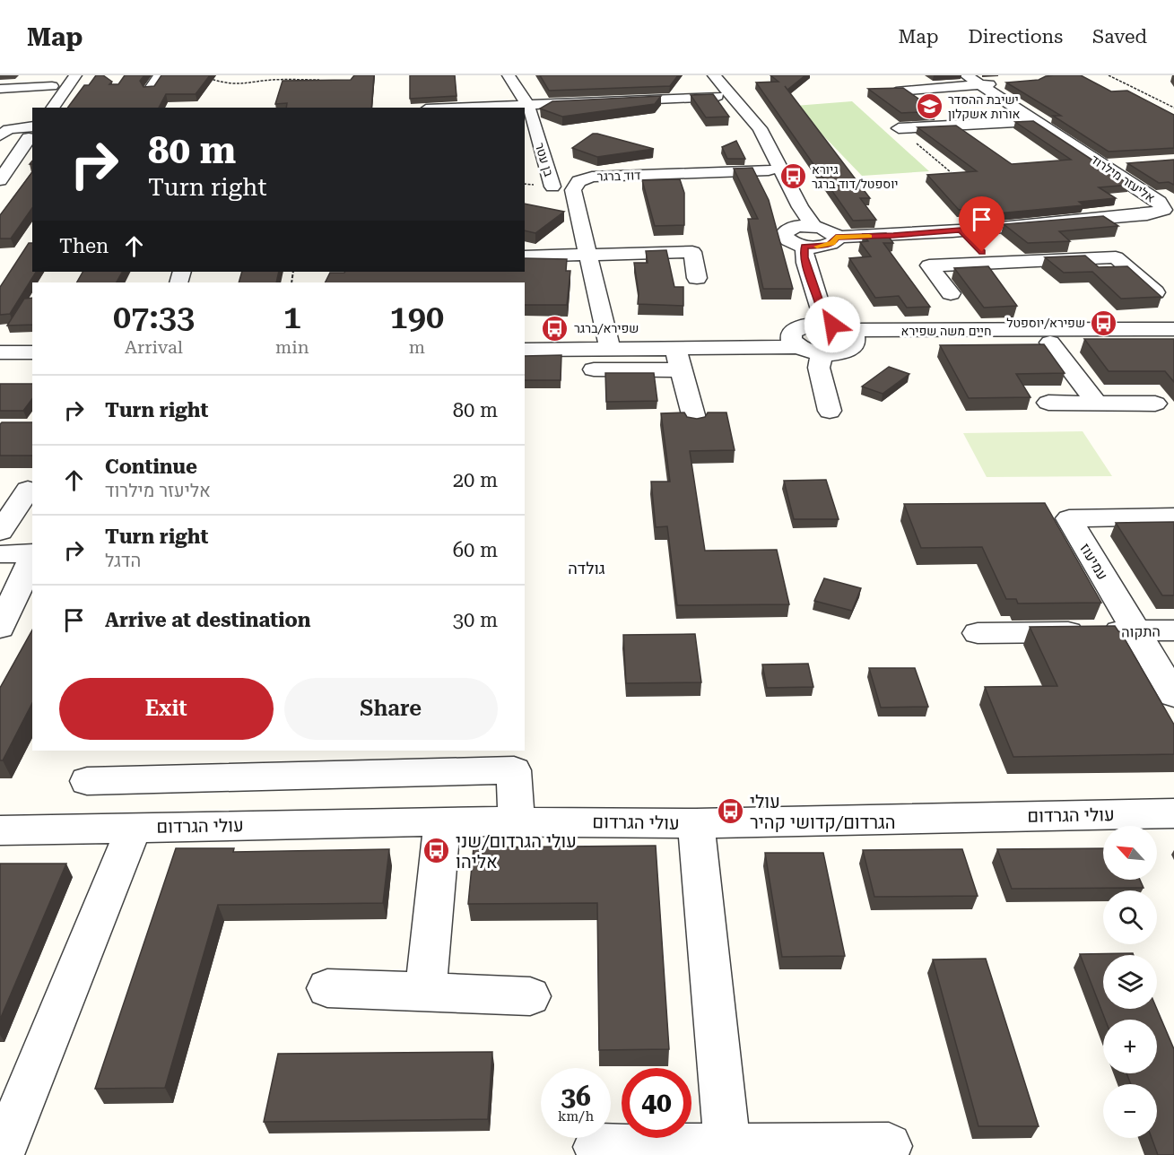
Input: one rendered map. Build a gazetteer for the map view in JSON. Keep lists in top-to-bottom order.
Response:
{
  "streets": {
    "street": [
      "בן עטר",
      "דוד ברגר",
      "אליעזר מילרוד",
      "חיים משה שפירא",
      "עמיעוז",
      "התקוה",
      "עולי הגרדום"
    ]
  },
  "crossings": [
    ["עמיעוז", "התקוה"]
  ],
  "districts": ["גולדה"],
  "places": {
    "school or university": ["ישיבת ההסדר אורות אשקלון"],
    "bus stop": [
      "גיורא יוספטל/דוד ברגר",
      "שפירא/יוספטל",
      "שפירא/ברגר",
      "עולי הגרדום/קדושי קהיר",
      "עולי הגרדום/שני אליהו"
    ]
  },
  "north": "top left",
  "page": {
    "header": "Map",
    "nav": ["Map", "Directions", "Saved"],
    "turn": ["80 m", "Turn right"],
    "then": "Then",
    "eta": [
      "07:33",
      "Arrival",
      "1",
      "min",
      "190",
      "m"
    ],
    "list": [
      {
        "name": "Turn right",
        "value": "80 m"
      },
      {
        "name": "Continue",
        "note": "אליעזר מילרוד",
        "value": "20 m"
      },
      {
        "name": "Turn right",
        "note": "הדגל",
        "value": "60 m"
      },
      {
        "name": "Arrive at destination",
        "value": "30 m"
      }
    ],
    "buttons": ["Exit", "Share"],
    "map_buttons": ["+", "−"],
    "speed": "36 km/h",
    "limit": "40"
  }
}
